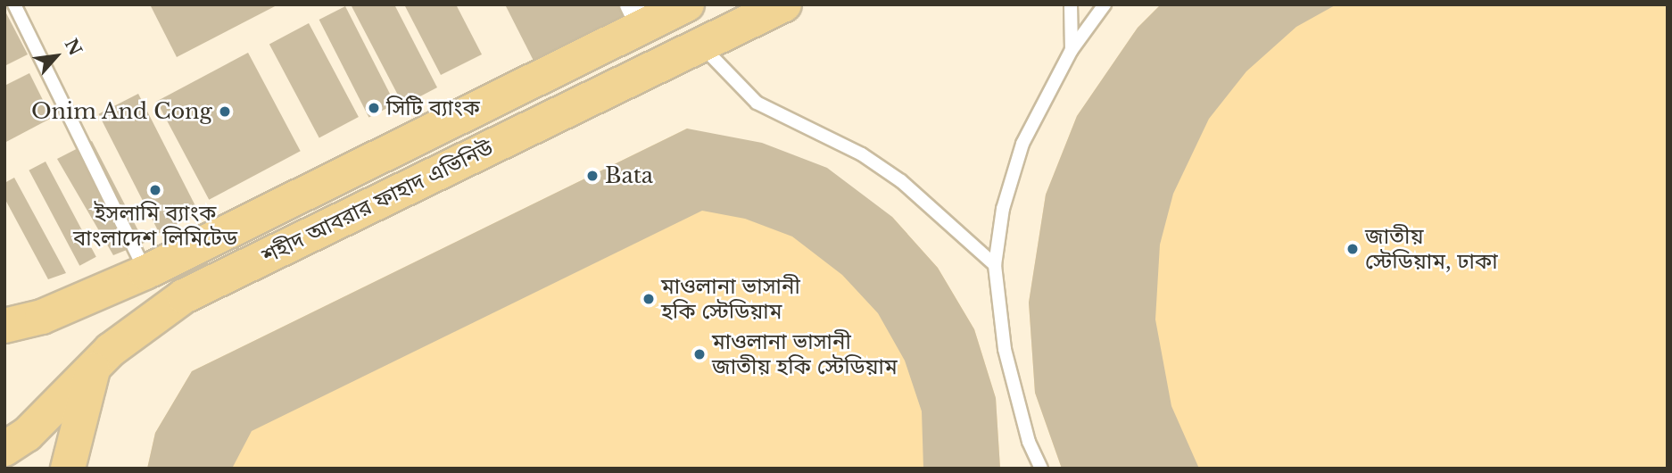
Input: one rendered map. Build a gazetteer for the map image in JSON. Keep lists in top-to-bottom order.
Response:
{
  "streets": {
    "main road": ["শহীদ আবরার ফাহাদ এভিনিউ"]
  },
  "places": [
    "সিটি ব্যাংক",
    "Onim And Cong",
    "Bata",
    "ইসলামি ব্যাংক বাংলাদেশ লিমিটেড",
    "জাতীয় স্টেডিয়াম, ঢাকা",
    "মাওলানা ভাসানী হকি স্টেডিয়াম",
    "মাওলানা ভাসানী জাতীয় হকি স্টেডিয়াম"
  ],
  "north": "top right"
}
